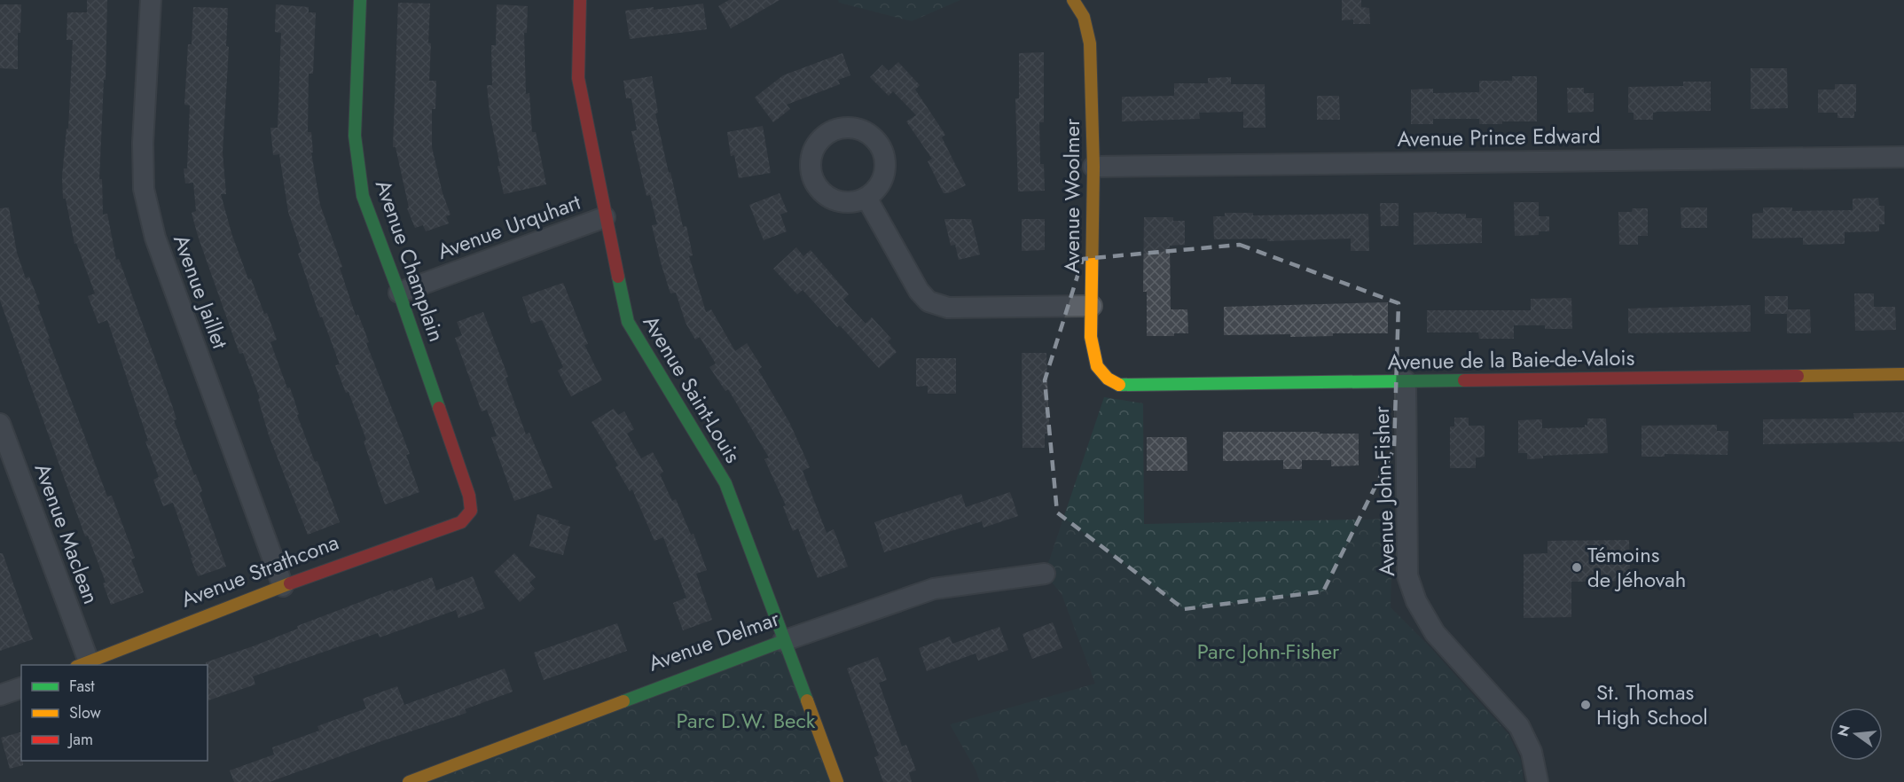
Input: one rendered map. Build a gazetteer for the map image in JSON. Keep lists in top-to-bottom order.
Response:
{
  "streets": {
    "street": [
      "Avenue Prince Edward",
      "Avenue Woolmer",
      "Avenue Urquhart",
      "Avenue Champlain",
      "Avenue Jaillet",
      "Avenue de la Baie-de-Valois",
      "Avenue Saint-Louis",
      "Avenue John-Fisher",
      "Avenue Maclean",
      "Avenue Strathcona",
      "Avenue Delmar"
    ]
  },
  "crossings": [
    ["Avenue Prince Edward", "Avenue Woolmer"],
    ["Avenue Woolmer", "Avenue de la Baie-de-Valois"],
    ["Avenue Urquhart", "Avenue Champlain"],
    ["Avenue Urquhart", "Avenue Saint-Louis"],
    ["Avenue Champlain", "Avenue Strathcona"],
    ["Avenue Jaillet", "Avenue Strathcona"],
    ["Avenue de la Baie-de-Valois", "Avenue John-Fisher"],
    ["Avenue Saint-Louis", "Avenue Delmar"],
    ["Avenue Maclean", "Avenue Strathcona"]
  ],
  "parks": ["Parc John-Fisher", "Parc D.W. Beck"],
  "places": ["Témoins de Jéhovah", "St. Thomas High School"],
  "legend": ["Fast", "Slow", "Jam"],
  "north": "left"
}
